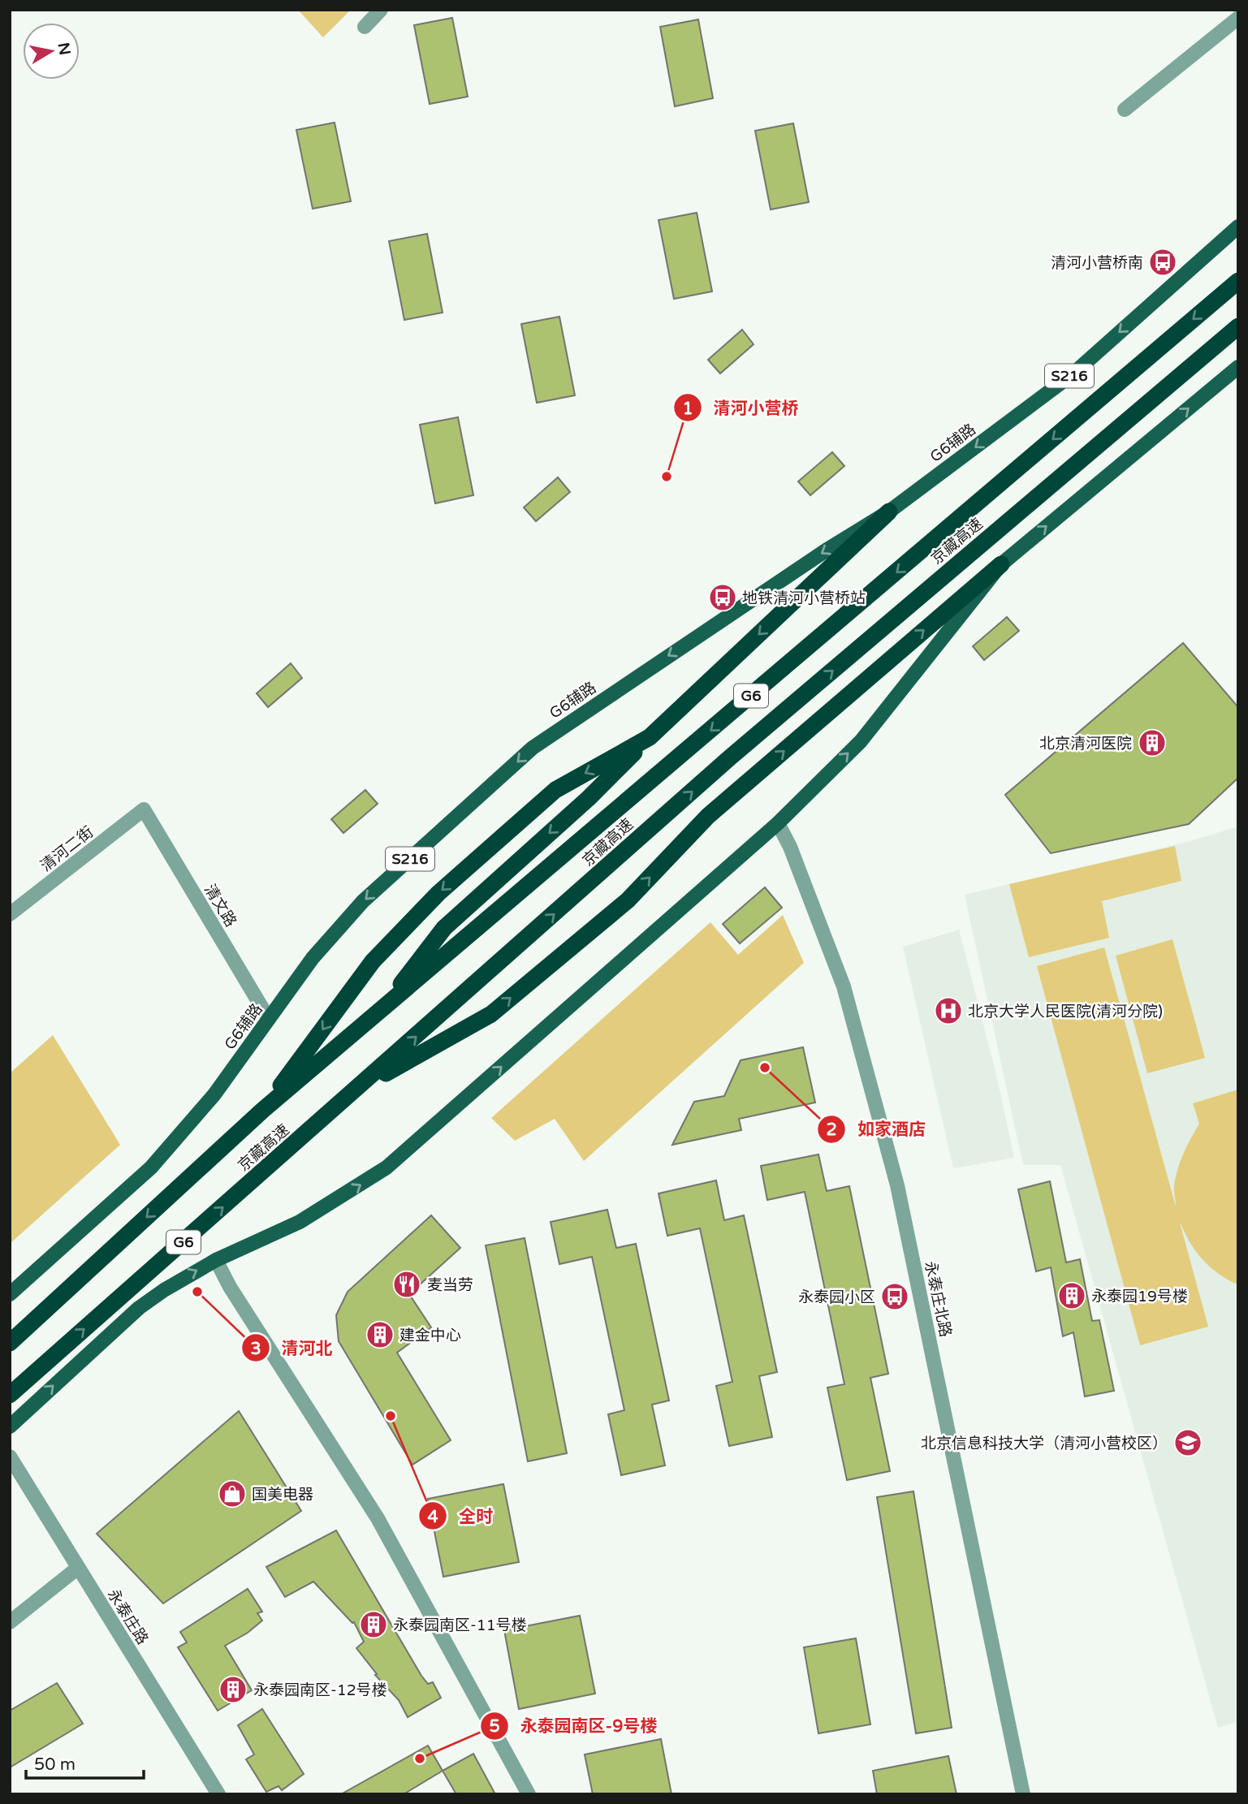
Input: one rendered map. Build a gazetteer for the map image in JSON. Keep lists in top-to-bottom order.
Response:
{
  "streets": {
    "highway": ["京藏高速", "G6"],
    "main road": ["S216", "G6辅路"],
    "street": [
      "清河二街",
      "清文路",
      "永泰庄北路",
      "永泰庄路"
    ]
  },
  "crossings": [
    ["G6辅路", "清文路"],
    ["清河二街", "清文路"]
  ],
  "one_way": ["G6辅路"],
  "places": {
    "bus stop": ["清河小营桥南", "地铁清河小营桥站", "永泰园小区"],
    "other": [
      "清河小营桥",
      "如家酒店",
      "清河北",
      "全时",
      "永泰园南区-9号楼"
    ],
    "building": [
      "北京清河医院",
      "永泰园19号楼",
      "建金中心",
      "永泰园南区-11号楼",
      "永泰园南区-12号楼"
    ],
    "hospital": ["北京大学人民医院(清河分院)"],
    "restaurant": ["麦当劳"],
    "school or university": ["北京信息科技大学（清河小营校区）"],
    "shop": ["国美电器"]
  },
  "scale_bar": "50 m",
  "north": "right"
}
